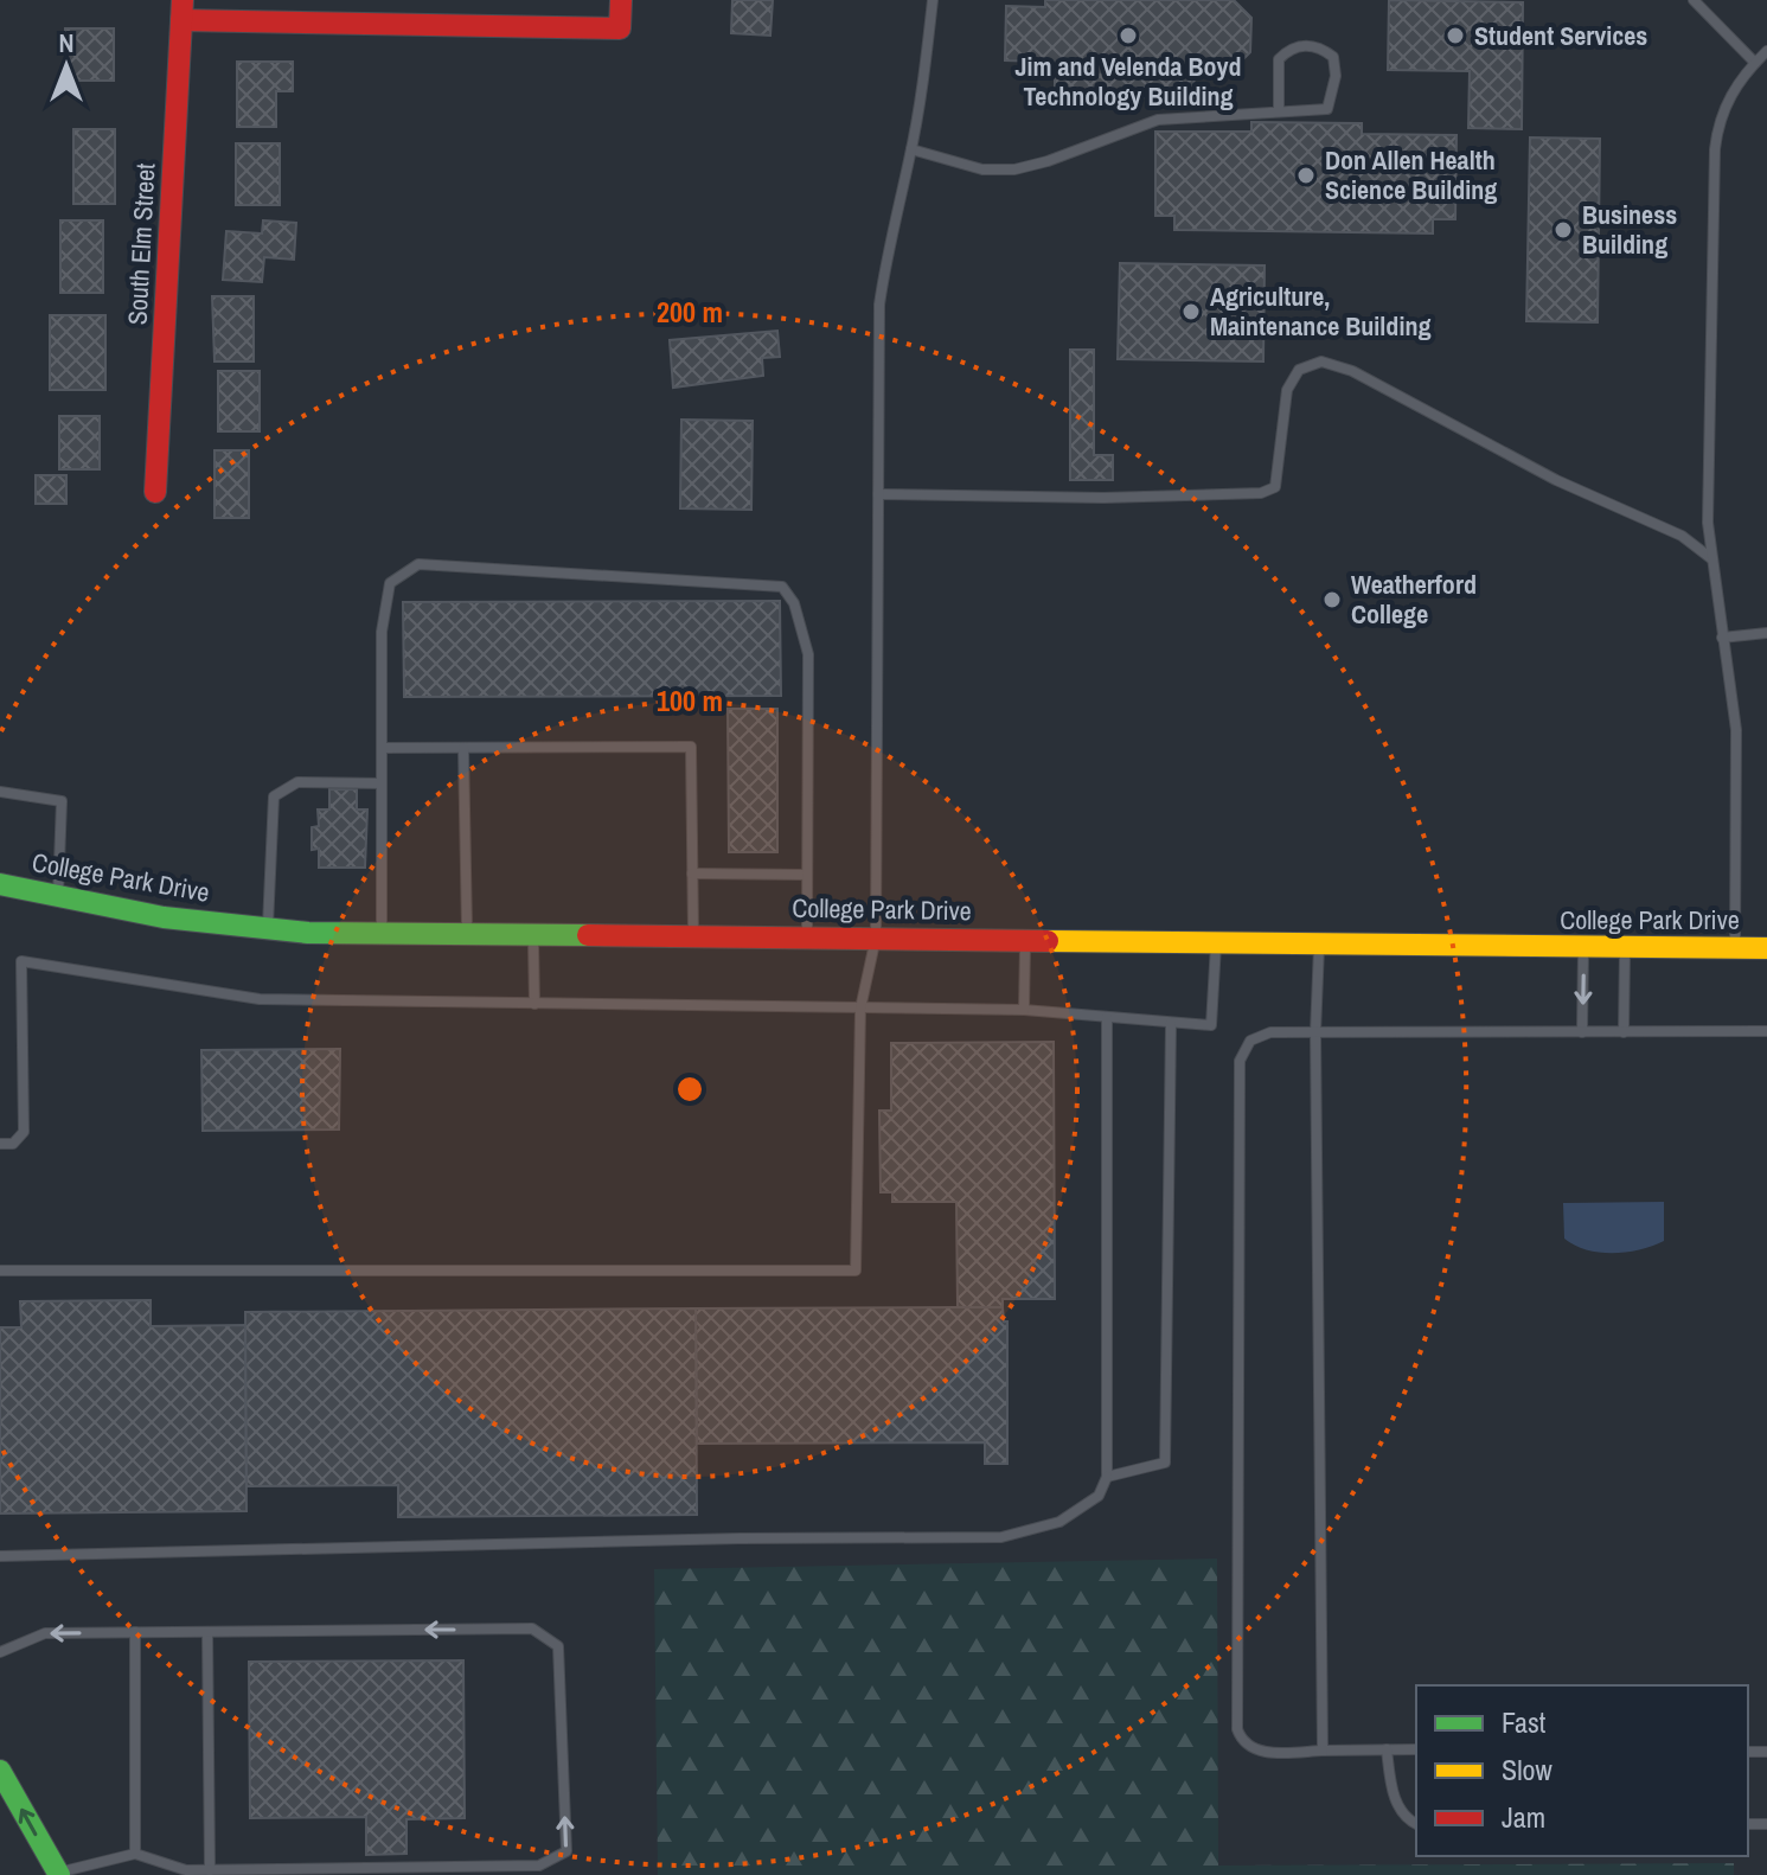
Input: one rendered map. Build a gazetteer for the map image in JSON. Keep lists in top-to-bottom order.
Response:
{
  "streets": {
    "street": ["South Elm Street", "College Park Drive"]
  },
  "places": [
    "Jim and Velenda Boyd Technology Building",
    "Student Services",
    "Don Allen Health Science Building",
    "Business Building",
    "Agriculture, Maintenance Building",
    "Weatherford College"
  ],
  "legend": ["Fast", "Slow", "Jam"],
  "north": "top",
  "rings": ["200 m", "100 m"]
}
